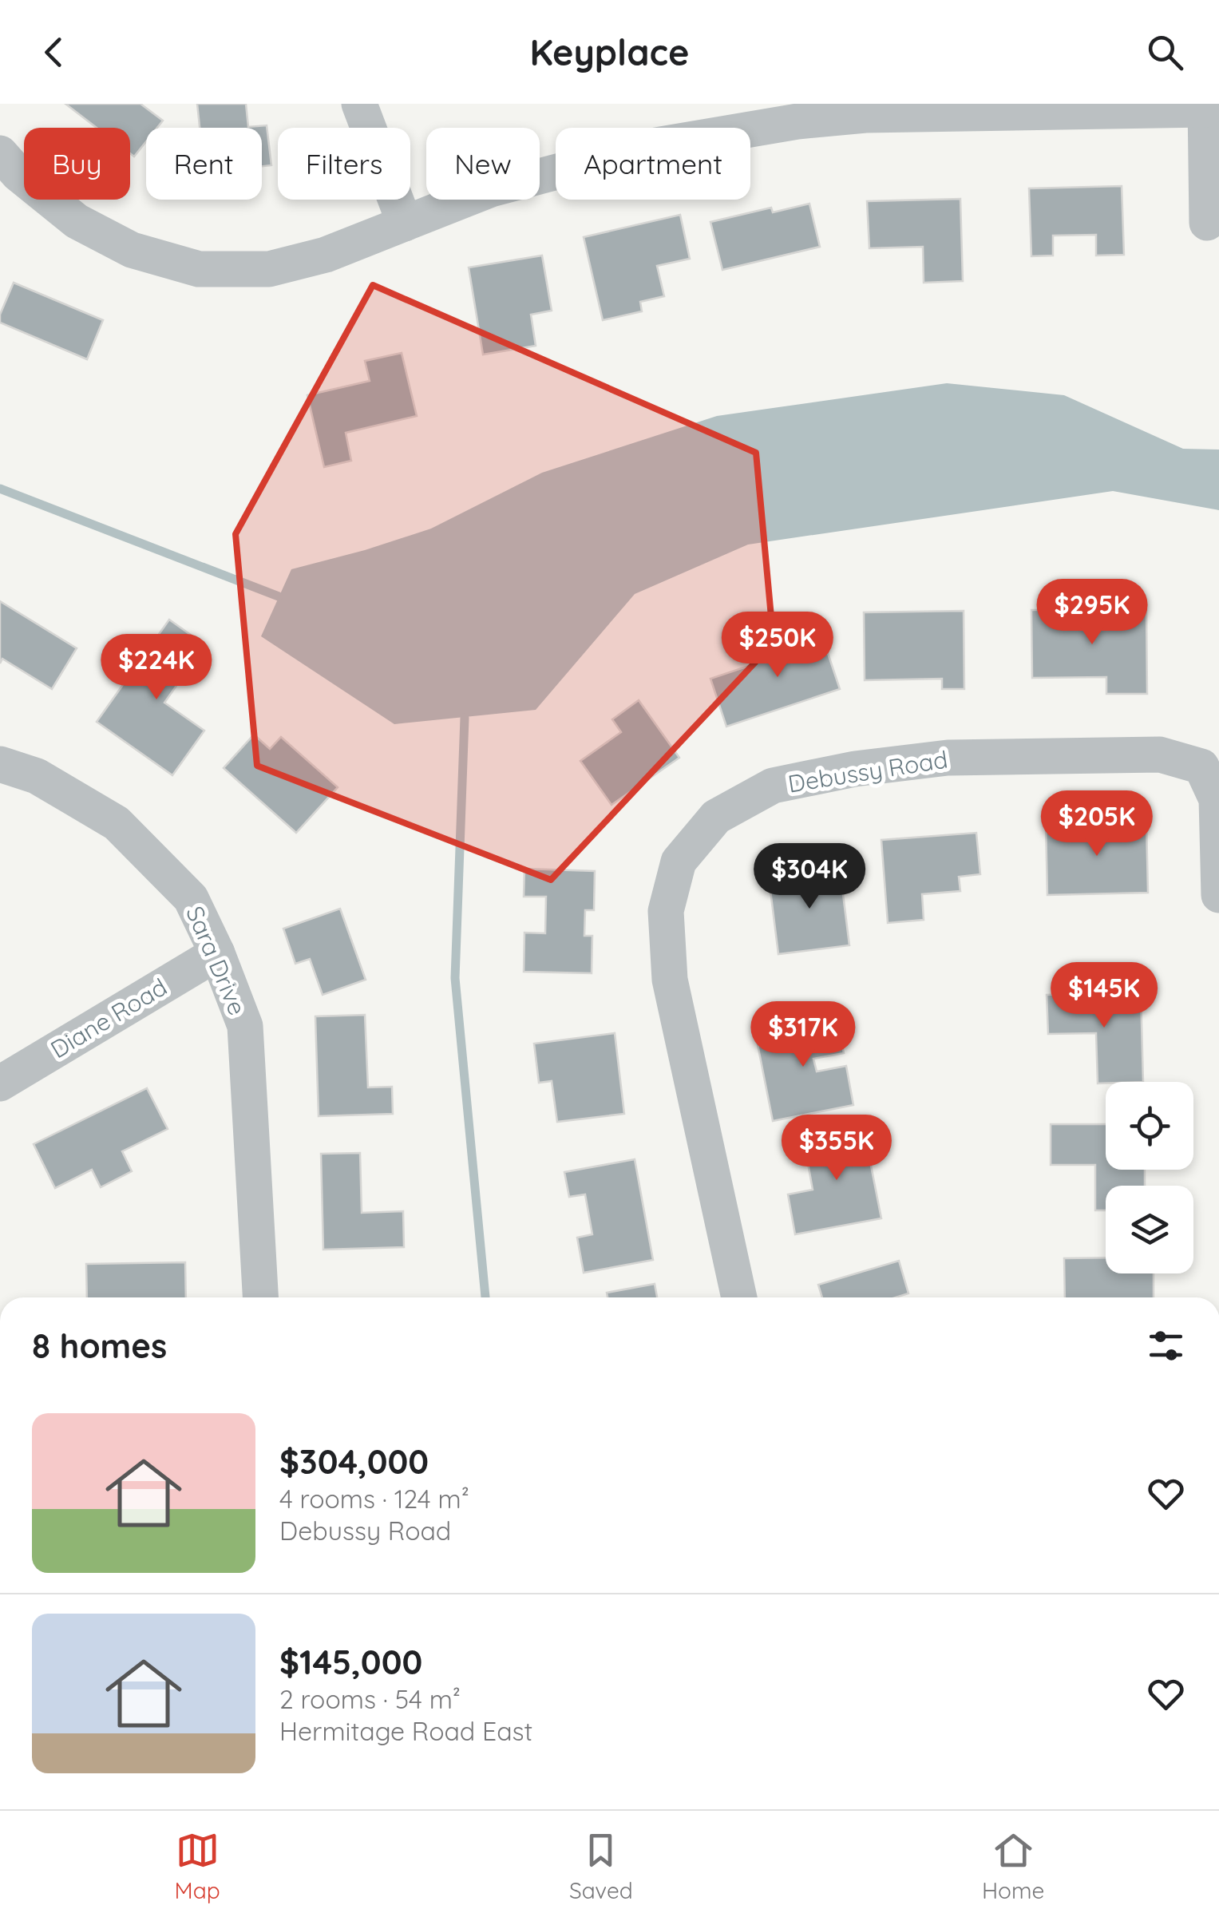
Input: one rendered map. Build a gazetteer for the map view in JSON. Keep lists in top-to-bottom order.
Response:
{
  "streets": {
    "street": ["Debussy Road", "Sara Drive", "Diane Road"]
  },
  "crossings": [
    ["Sara Drive", "Diane Road"]
  ],
  "page": {
    "header": "Keyplace",
    "chip": [
      "Buy",
      "Rent",
      "Filters",
      "New",
      "Apartment"
    ],
    "price": [
      "$295K",
      "$250K",
      "$224K",
      "$205K",
      "$304K",
      "$145K",
      "$317K",
      "$355K"
    ],
    "heading": "8 homes",
    "list": [
      {
        "name": "$304,000",
        "note": "4 rooms · 124 m² · Debussy Road"
      },
      {
        "name": "$145,000",
        "note": "2 rooms · 54 m² · Hermitage Road East"
      }
    ],
    "tabs": ["Map", "Saved", "Home"]
  }
}
